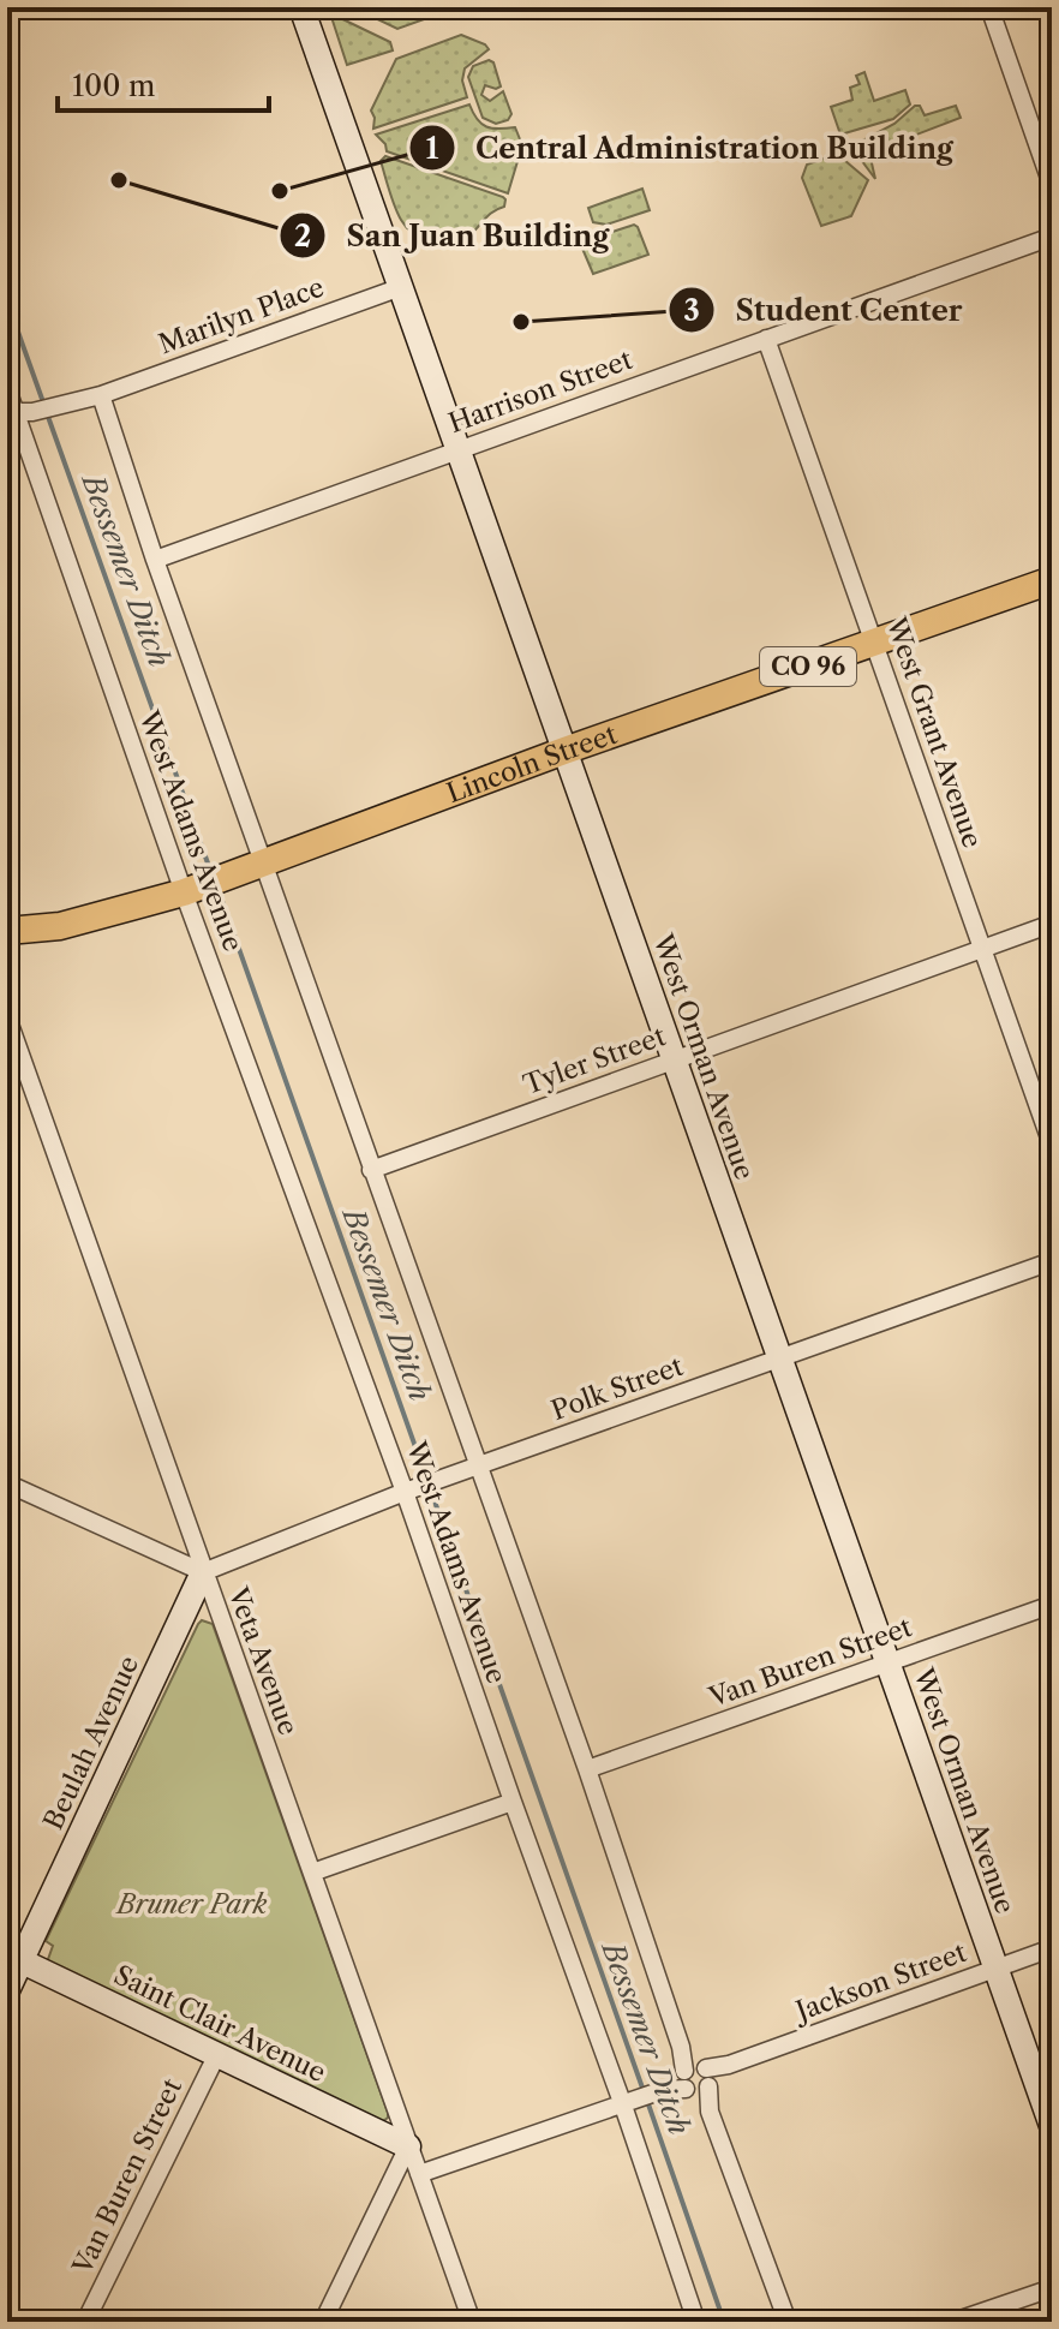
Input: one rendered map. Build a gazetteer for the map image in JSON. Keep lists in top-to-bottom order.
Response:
{
  "streets": {
    "main road": ["CO 96", "Lincoln Street"],
    "street": [
      "Marilyn Place",
      "Harrison Street",
      "West Grant Avenue",
      "West Adams Avenue",
      "West Orman Avenue",
      "Tyler Street",
      "Polk Street",
      "Veta Avenue",
      "Van Buren Street",
      "Beulah Avenue",
      "Jackson Street",
      "Saint Clair Avenue"
    ]
  },
  "crossings": [
    ["Marilyn Place", "West Adams Avenue"],
    ["Marilyn Place", "West Orman Avenue"],
    ["Harrison Street", "West Grant Avenue"],
    ["Harrison Street", "West Adams Avenue"],
    ["Harrison Street", "West Orman Avenue"],
    ["West Grant Avenue", "Lincoln Street"],
    ["West Grant Avenue", "Tyler Street"],
    ["Lincoln Street", "West Adams Avenue"],
    ["Lincoln Street", "West Orman Avenue"],
    ["West Adams Avenue", "Tyler Street"],
    ["West Adams Avenue", "Polk Street"],
    ["West Adams Avenue", "Van Buren Street"],
    ["West Adams Avenue", "Jackson Street"],
    ["West Orman Avenue", "Tyler Street"],
    ["West Orman Avenue", "Polk Street"],
    ["West Orman Avenue", "Van Buren Street"],
    ["West Orman Avenue", "Jackson Street"],
    ["Polk Street", "Veta Avenue"],
    ["Polk Street", "Beulah Avenue"],
    ["Veta Avenue", "Beulah Avenue"],
    ["Veta Avenue", "Jackson Street"],
    ["Veta Avenue", "Saint Clair Avenue"],
    ["Van Buren Street", "Saint Clair Avenue"],
    ["Beulah Avenue", "Saint Clair Avenue"]
  ],
  "water": ["Bessemer Ditch"],
  "parks": ["Bruner Park"],
  "places": ["San Juan Building", "Central Administration Building", "Student Center"],
  "scale_bar": "100 m"
}
